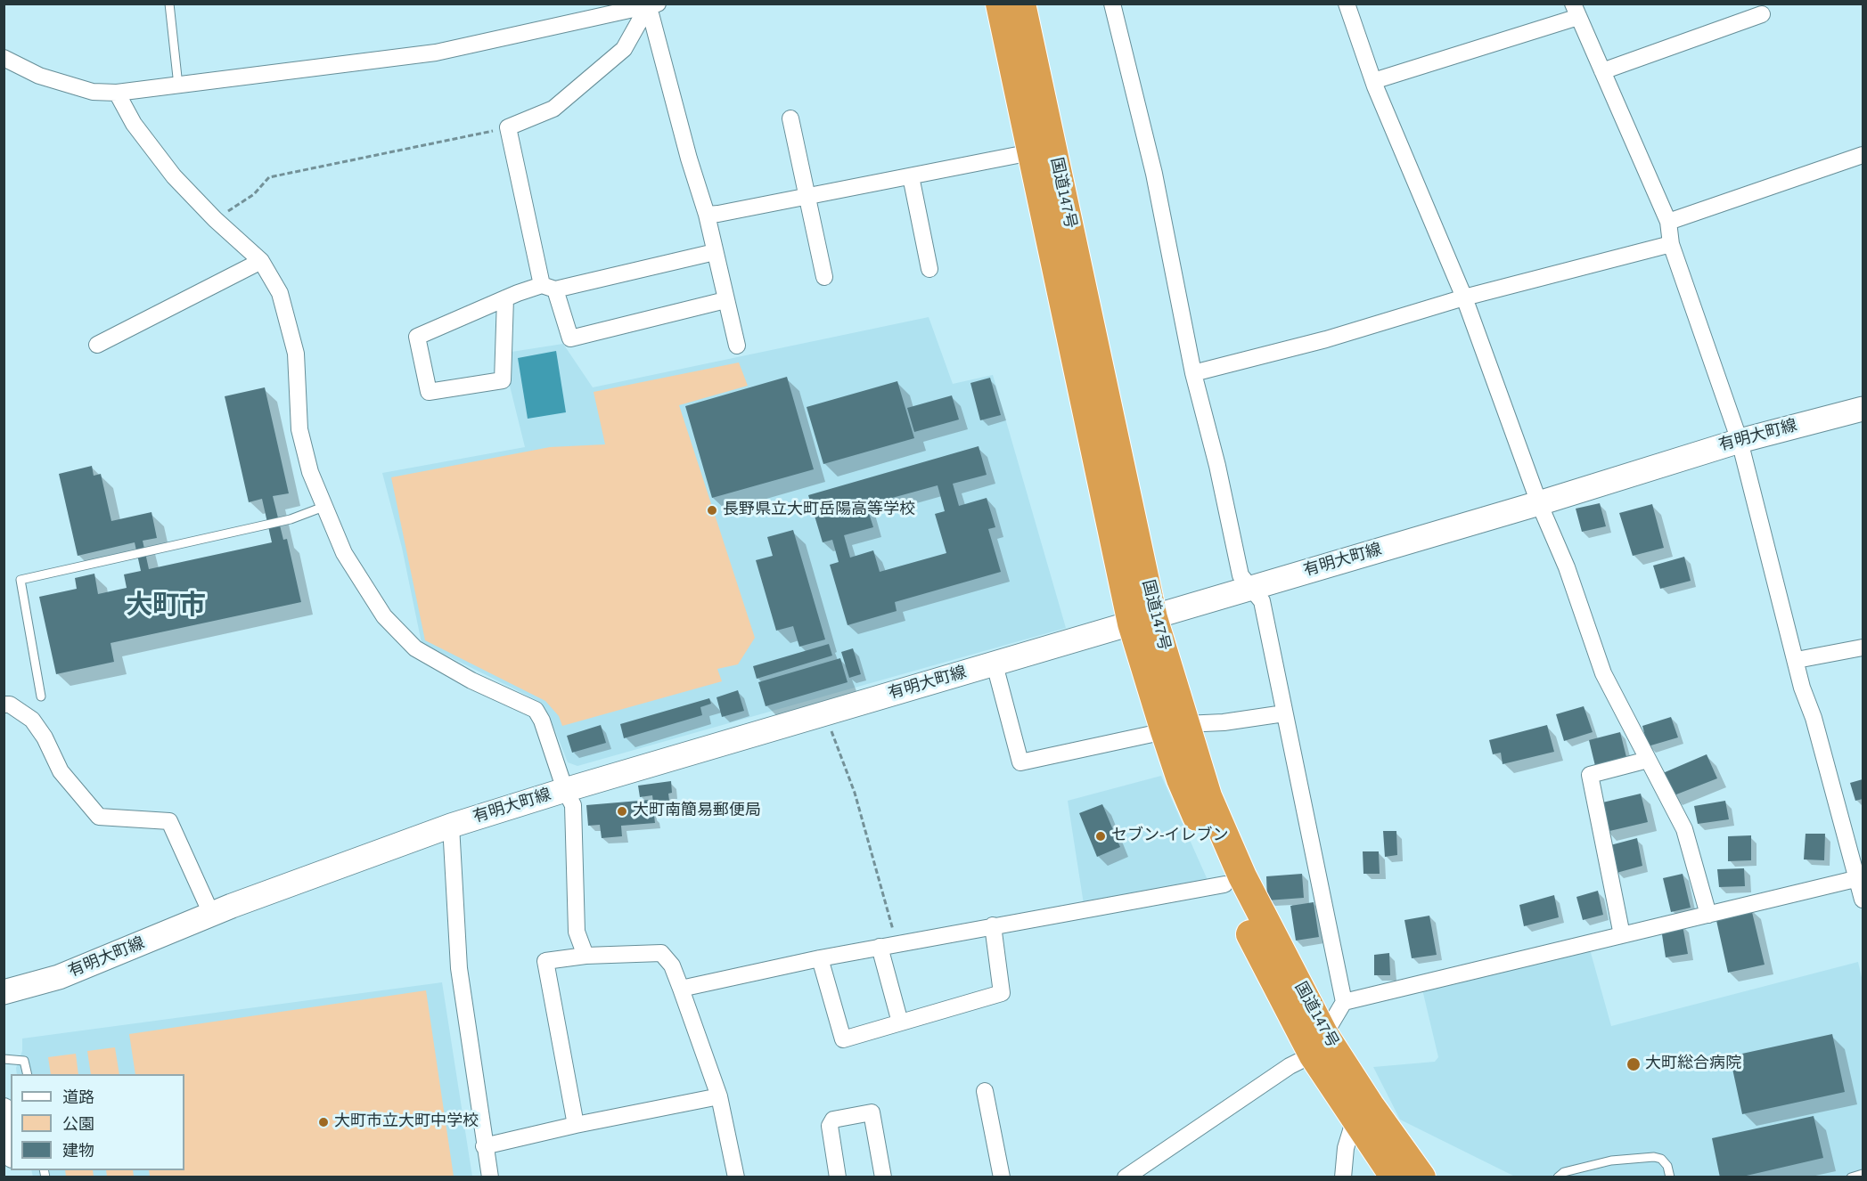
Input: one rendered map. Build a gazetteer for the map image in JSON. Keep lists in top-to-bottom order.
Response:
{
  "streets": {
    "highway": ["国道147号"],
    "main road": ["有明大町線"]
  },
  "crossings": [
    ["国道147号", "有明大町線"]
  ],
  "districts": ["大町市"],
  "places": [
    "長野県立大町岳陽高等学校",
    "大町南簡易郵便局",
    "セブン-イレブン",
    "大町総合病院",
    "大町市立大町中学校"
  ],
  "legend": ["道路", "公園", "建物"]
}
